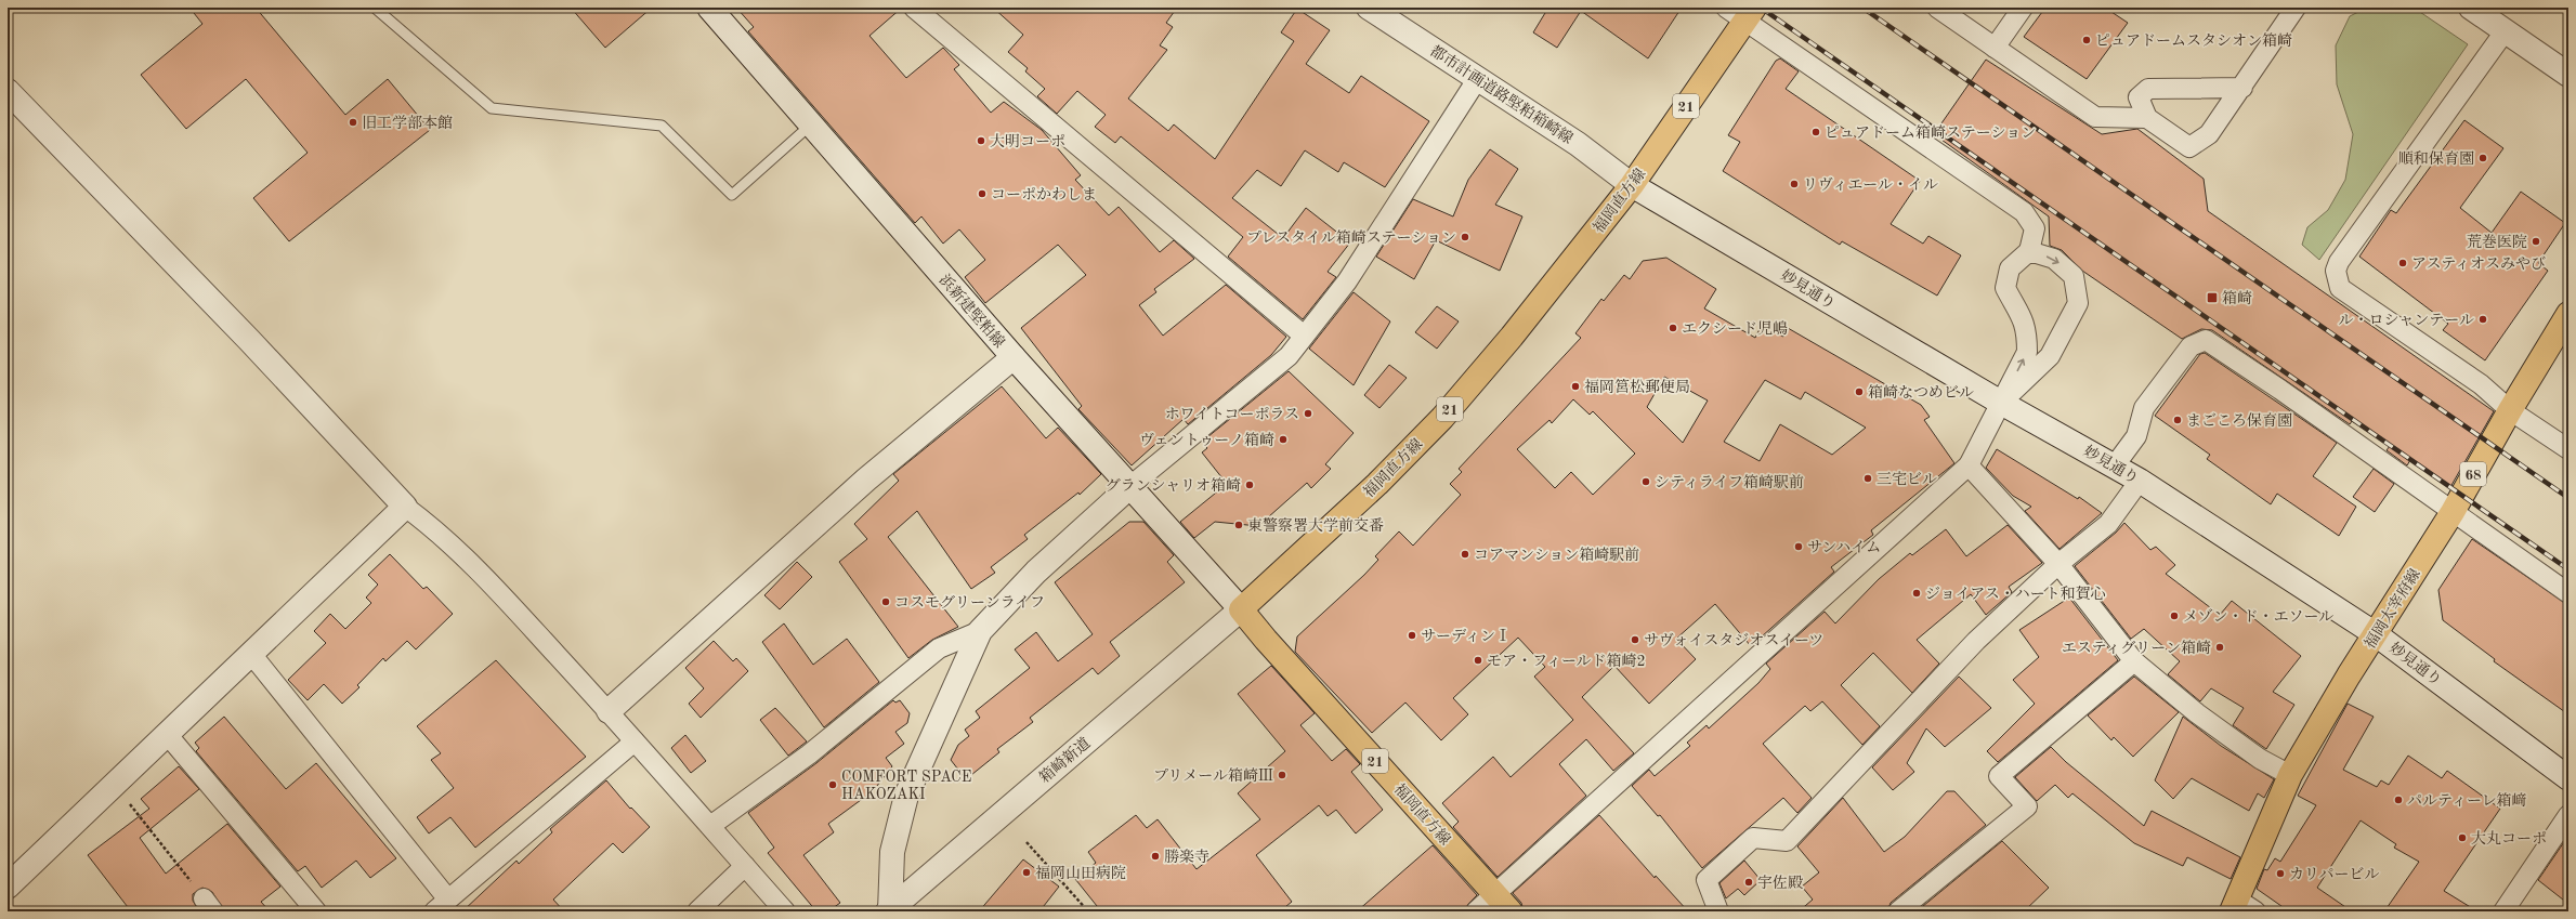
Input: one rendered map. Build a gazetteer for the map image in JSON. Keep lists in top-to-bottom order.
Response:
{
  "streets": {
    "main road": [
      "21",
      "福岡直方線",
      "68",
      "福岡太宰府線"
    ],
    "street": [
      "都市計画道路堅粕箱崎線",
      "妙見通り",
      "浜新建堅粕線",
      "箱崎新道"
    ]
  },
  "crossings": [
    ["都市計画道路堅粕箱崎線", "福岡直方線"],
    ["都市計画道路堅粕箱崎線", "妙見通り"],
    ["福岡直方線", "妙見通り"],
    ["福岡直方線", "浜新建堅粕線"],
    ["福岡直方線", "箱崎新道"],
    ["妙見通り", "福岡太宰府線"],
    ["浜新建堅粕線", "箱崎新道"]
  ],
  "places": {
    "other": [
      "ピュアドームスタシオン箱崎",
      "旧工学部本館",
      "ピュアドーム箱崎ステーション",
      "大明コーポ",
      "順和保育園",
      "リヴィエール・イル",
      "コーポかわしま",
      "プレスタイル箱崎ステーション",
      "荒巻医院",
      "アスティオスみやび",
      "ル・ロシャンテール",
      "エクシード児嶋",
      "福岡筥松郵便局",
      "箱崎なつめビル",
      "ホワイトコーポラス",
      "まごころ保育園",
      "ヴェントゥーノ箱崎",
      "三宅ビル",
      "シティライフ箱崎駅前",
      "グランシャリオ箱崎",
      "東警察署大学前交番",
      "サンハイム",
      "コアマンション箱崎駅前",
      "ジョイアス・ハート和賀心",
      "コスモグリーンライフ",
      "メゾン・ド・エソール",
      "サーディンⅠ",
      "サヴォイスタジオスイーツ",
      "エスティグリーン箱崎",
      "モア・フィールド箱崎2",
      "プリメール箱崎Ⅲ",
      "COMFORT SPACE HAKOZAKI",
      "パルティーレ箱﨑",
      "大丸コーポ",
      "勝楽寺",
      "福岡山田病院",
      "カリパービル",
      "宇佐殿"
    ],
    "transit": ["箱崎"]
  }
}
